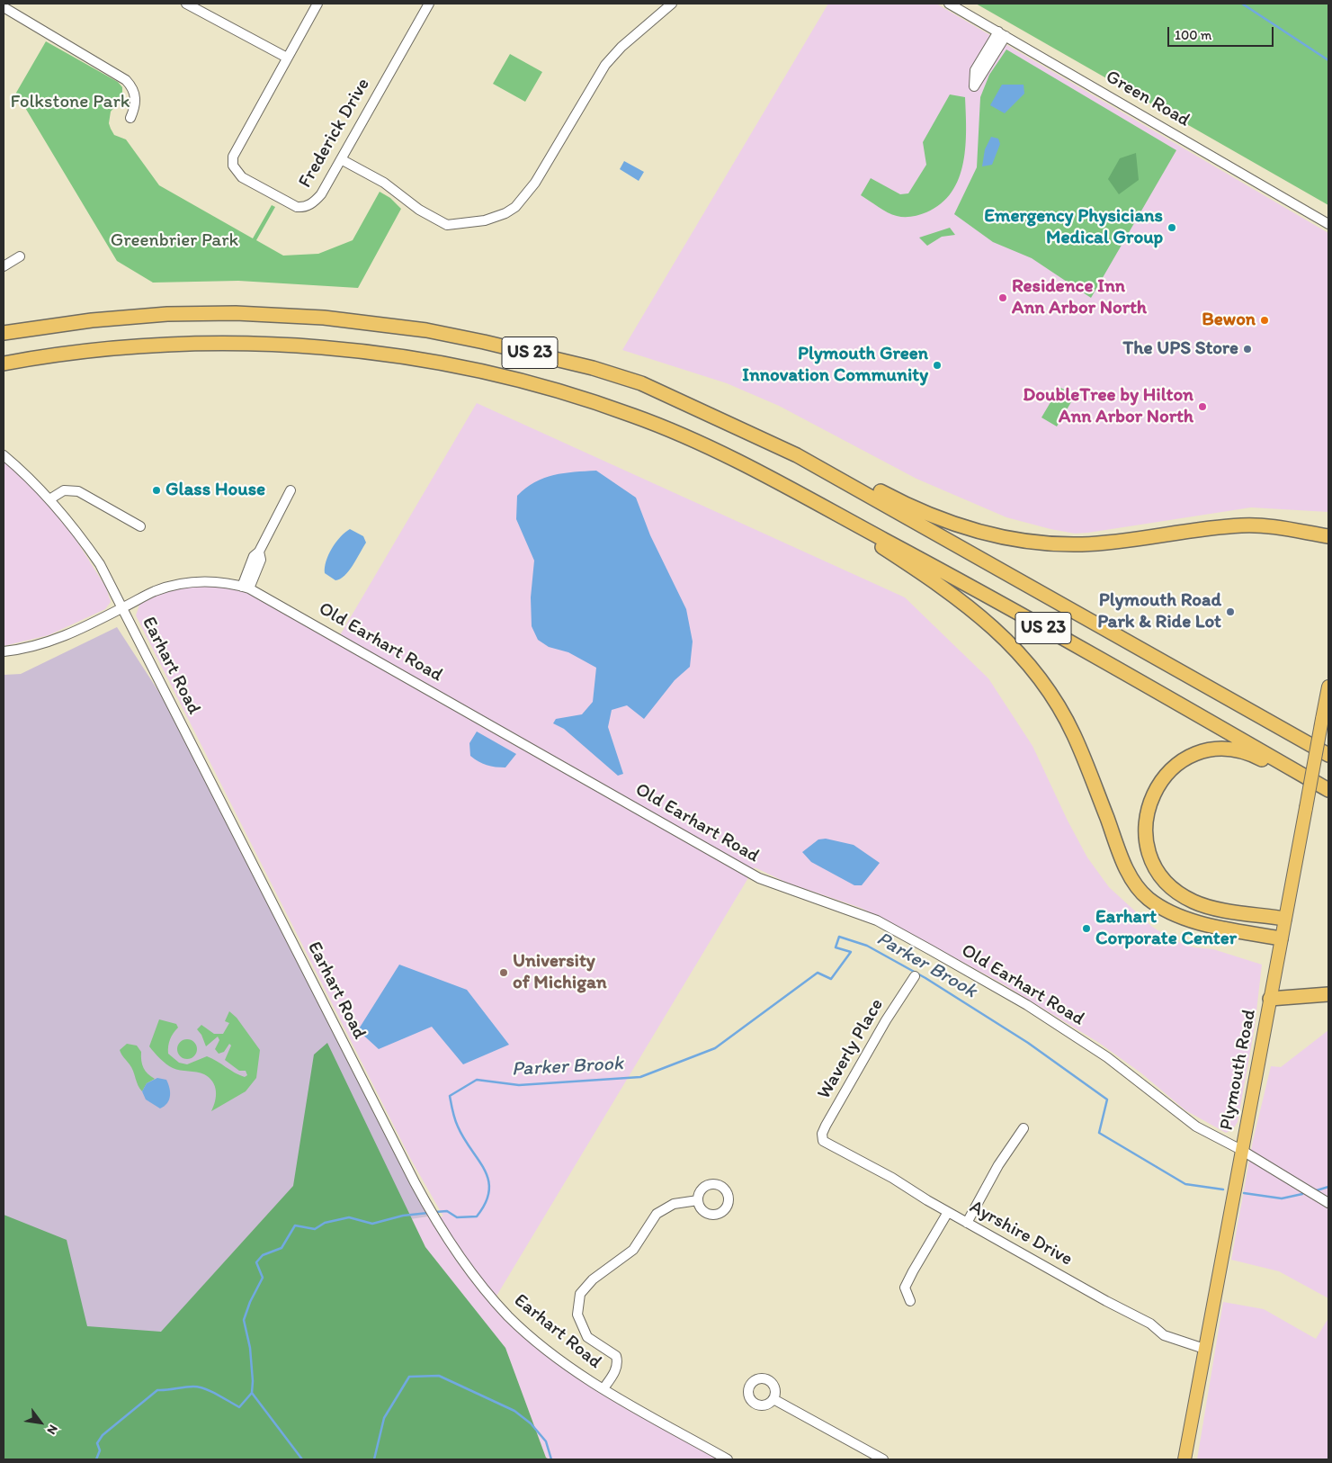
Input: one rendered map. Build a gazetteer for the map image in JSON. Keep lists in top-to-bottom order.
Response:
{
  "streets": {
    "highway": ["US 23"],
    "main road": ["Plymouth Road"],
    "street": [
      "Green Road",
      "Frederick Drive",
      "Old Earhart Road",
      "Earhart Road",
      "Waverly Place",
      "Ayrshire Drive"
    ]
  },
  "crossings": [
    ["Old Earhart Road", "Earhart Road"],
    ["Old Earhart Road", "Plymouth Road"],
    ["Waverly Place", "Ayrshire Drive"],
    ["Plymouth Road", "Ayrshire Drive"]
  ],
  "water": ["Parker Brook"],
  "parks": ["Folkstone Park", "Greenbrier Park"],
  "places": [
    "Emergency Physicians Medical Group",
    "Residence Inn Ann Arbor North",
    "Bewon",
    "The UPS Store",
    "Plymouth Green Innovation Community",
    "DoubleTree by Hilton Ann Arbor North",
    "Glass House",
    "Plymouth Road Park & Ride Lot",
    "Earhart Corporate Center",
    "University of Michigan"
  ],
  "scale_bar": "100 m",
  "north": "bottom right"
}
